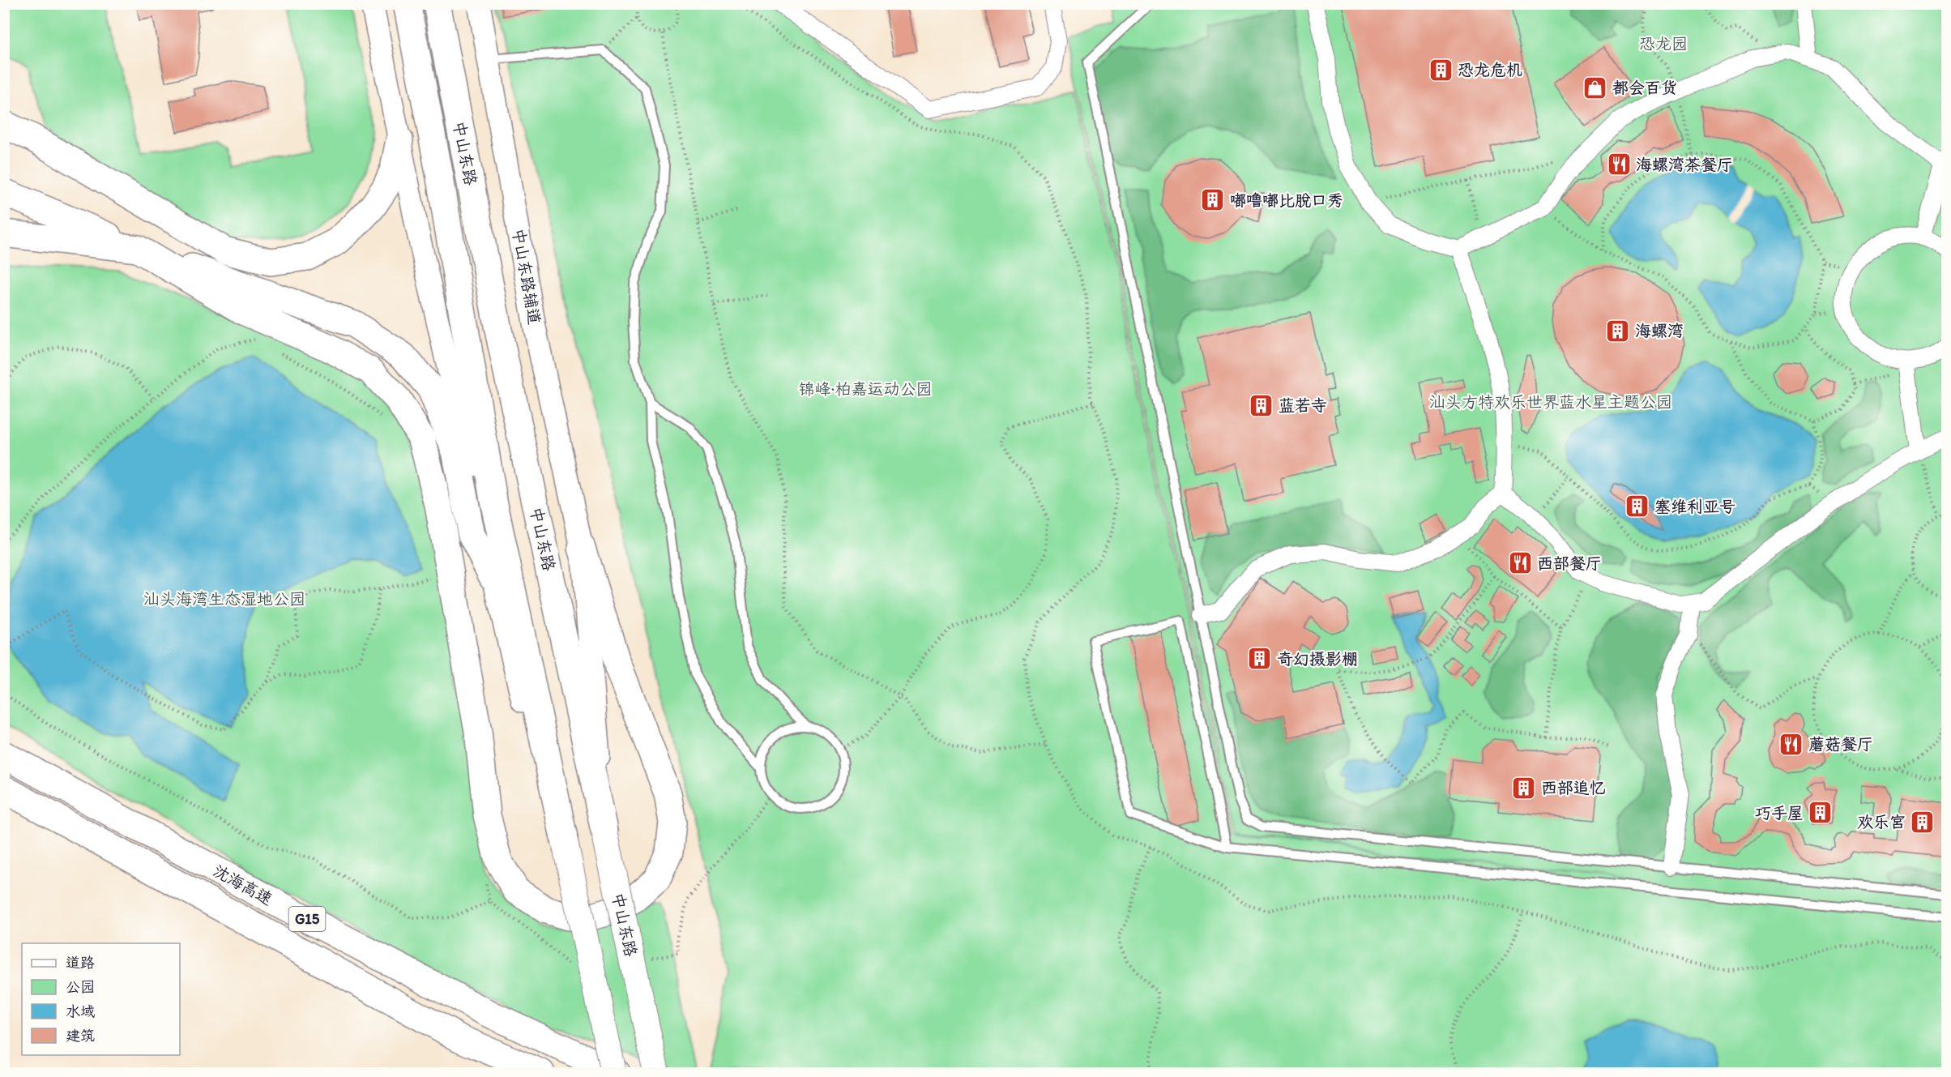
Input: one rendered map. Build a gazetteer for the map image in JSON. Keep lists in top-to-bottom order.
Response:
{
  "streets": {
    "highway": ["中山东路", "沈海高速", "G15"],
    "street": ["中山东路辅道"]
  },
  "crossings": [
    ["中山东路", "中山东路辅道"],
    ["中山东路", "沈海高速"]
  ],
  "parks": [
    "恐龙园",
    "锦峰·柏嘉运动公园",
    "汕头方特欢乐世界蓝水星主题公园",
    "汕头海湾生态湿地公园"
  ],
  "places": {
    "building": [
      "恐龙危机",
      "嘟噜嘟比脱口秀",
      "海螺湾",
      "蓝若寺",
      "塞维利亚号",
      "奇幻摄影棚",
      "西部追忆",
      "巧手屋",
      "欢乐宫"
    ],
    "shop": ["都会百货"],
    "restaurant": ["海螺湾茶餐厅", "西部餐厅", "蘑菇餐厅"]
  },
  "legend": [
    "道路",
    "公园",
    "水域",
    "建筑"
  ]
}
